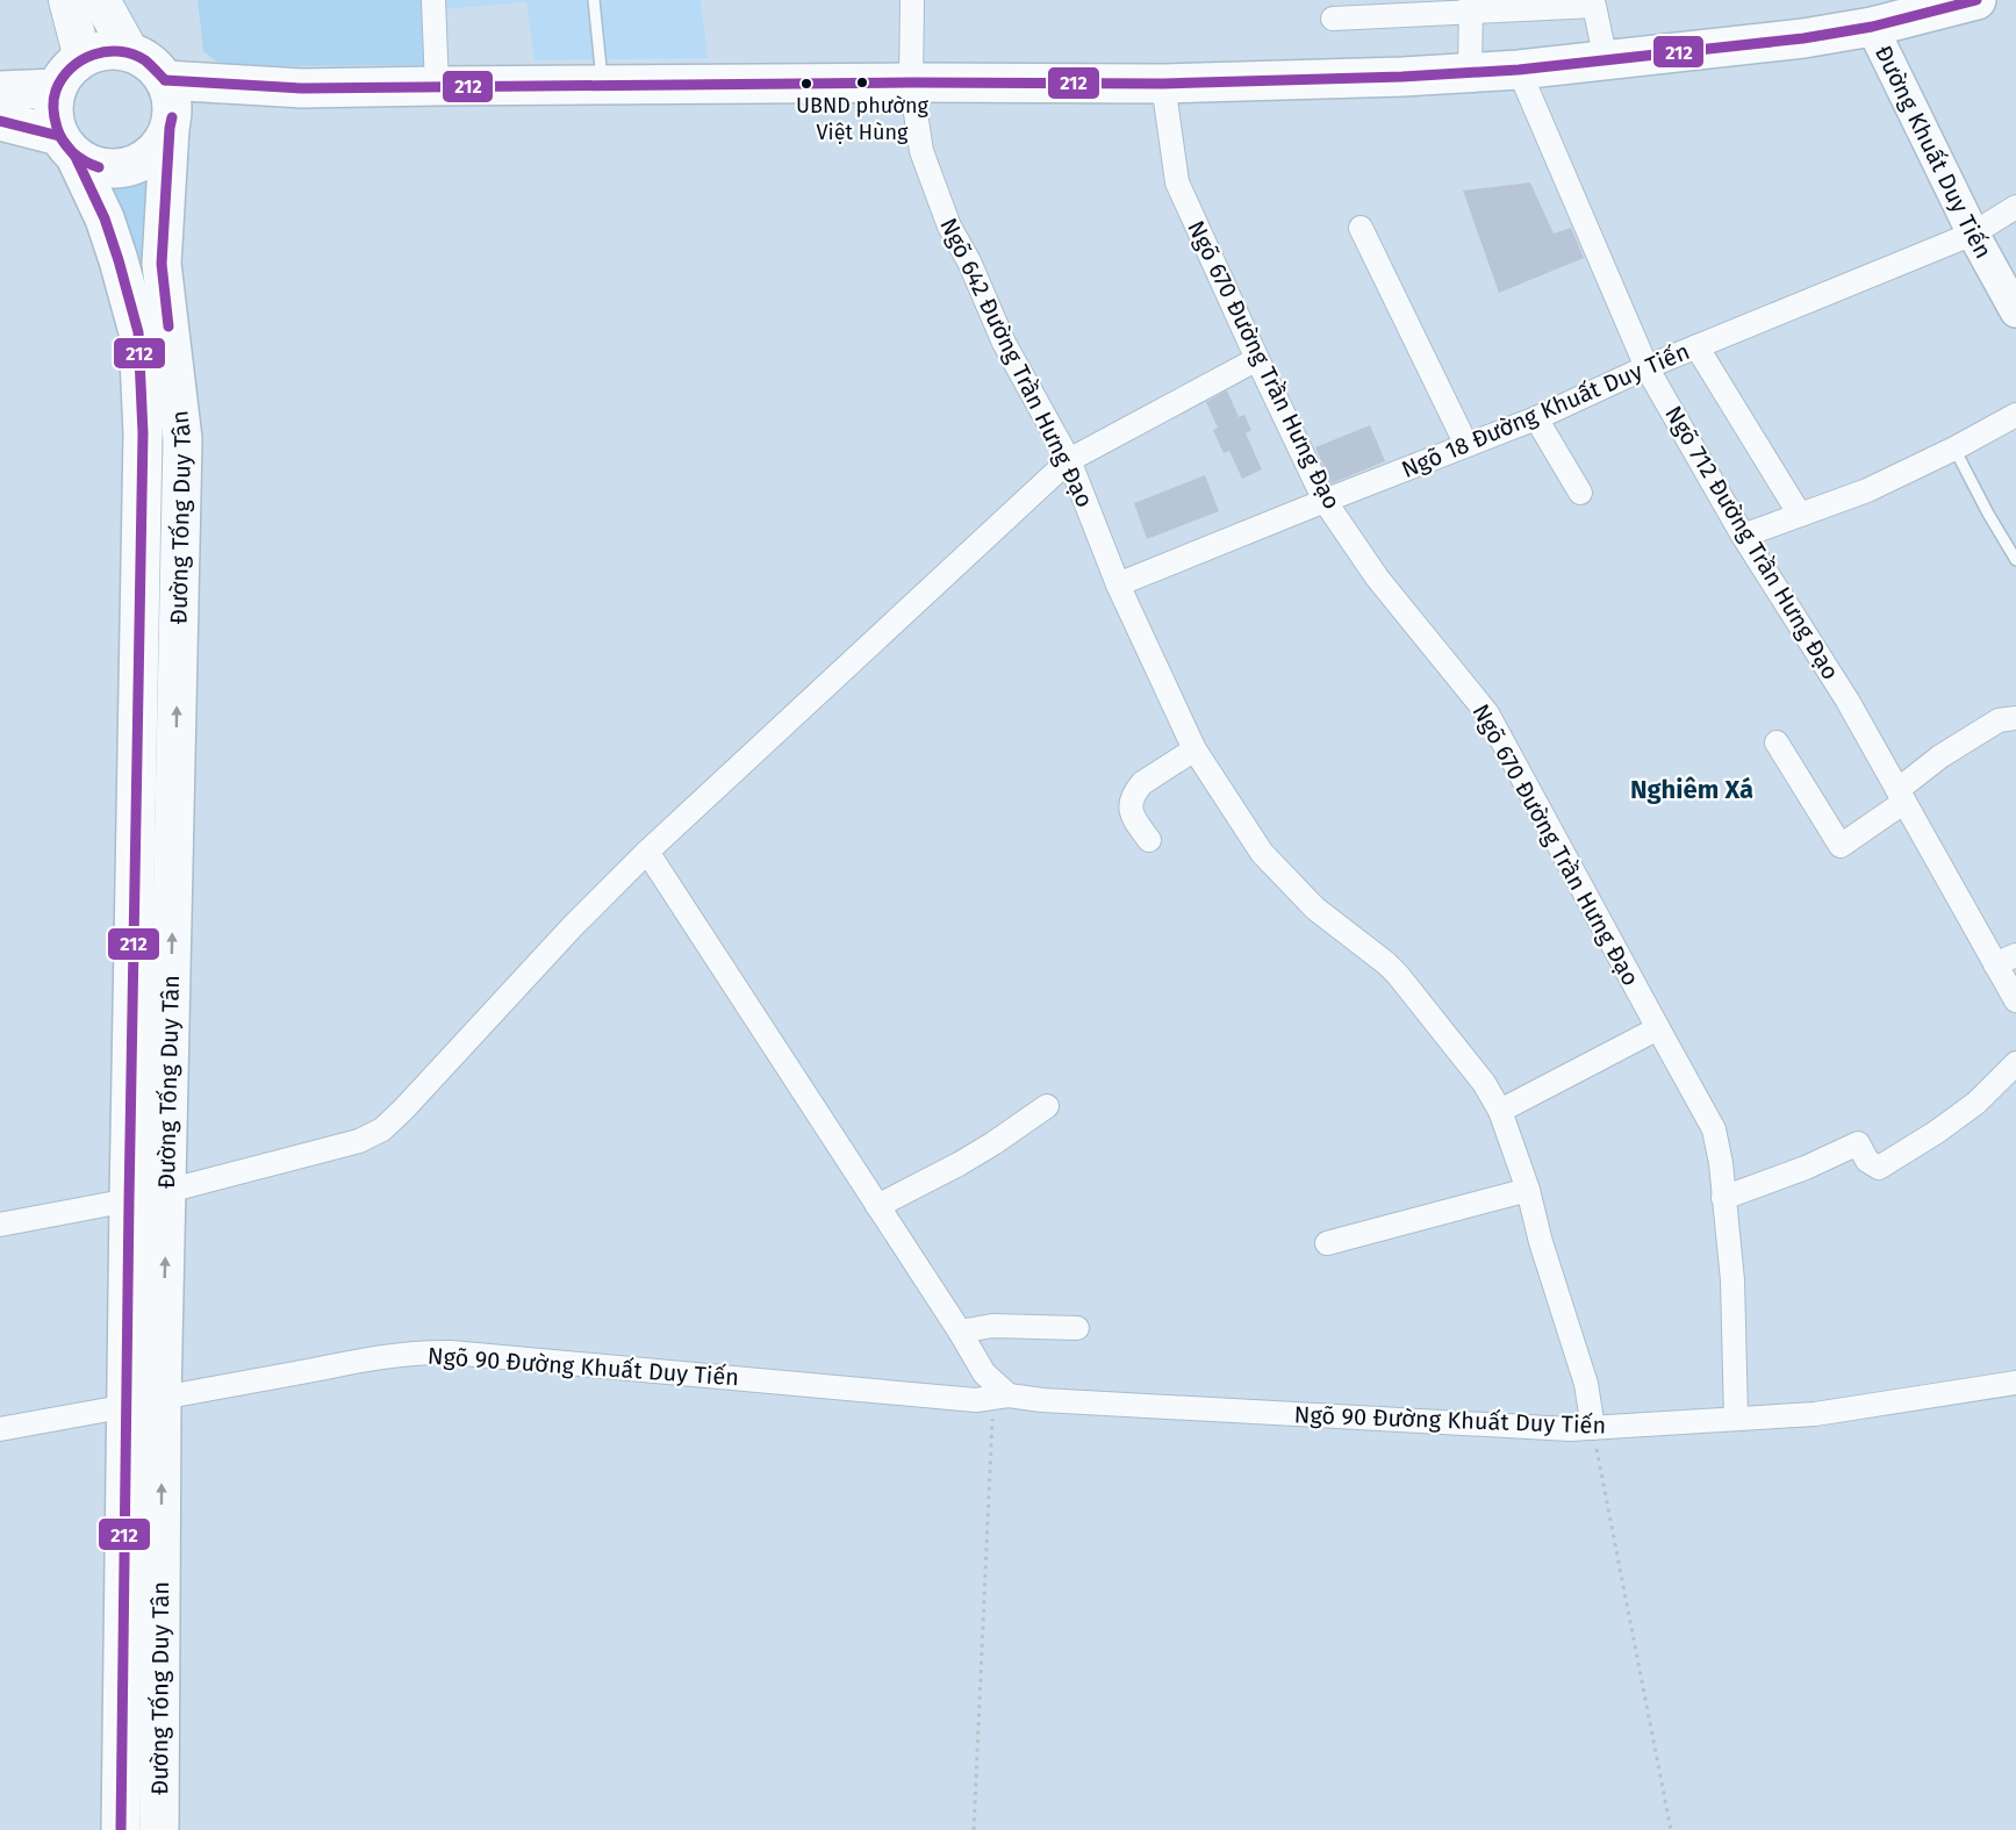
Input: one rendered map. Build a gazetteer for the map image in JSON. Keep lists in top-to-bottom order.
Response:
{
  "streets": {
    "highway": ["Đường Tống Duy Tân"],
    "main road": ["Đường Khuất Duy Tiến"],
    "street": [
      "Ngõ 642 Đường Trần Hưng Đạo",
      "Ngõ 670 Đường Trần Hưng Đạo",
      "Ngõ 18 Đường Khuất Duy Tiến",
      "Ngõ 712 Đường Trần Hưng Đạo",
      "Ngõ 90 Đường Khuất Duy Tiến"
    ]
  },
  "crossings": [
    ["Đường Khuất Duy Tiến", "Ngõ 18 Đường Khuất Duy Tiến"],
    ["Ngõ 642 Đường Trần Hưng Đạo", "Ngõ 18 Đường Khuất Duy Tiến"],
    ["Ngõ 642 Đường Trần Hưng Đạo", "Ngõ 90 Đường Khuất Duy Tiến"],
    ["Ngõ 670 Đường Trần Hưng Đạo", "Ngõ 18 Đường Khuất Duy Tiến"],
    ["Ngõ 670 Đường Trần Hưng Đạo", "Ngõ 90 Đường Khuất Duy Tiến"],
    ["Ngõ 18 Đường Khuất Duy Tiến", "Ngõ 712 Đường Trần Hưng Đạo"],
    ["Đường Tống Duy Tân", "Ngõ 90 Đường Khuất Duy Tiến"]
  ],
  "districts": ["Nghiêm Xá"],
  "places": ["UBND phường Việt Hùng"],
  "lines": ["transit line 212"]
}
